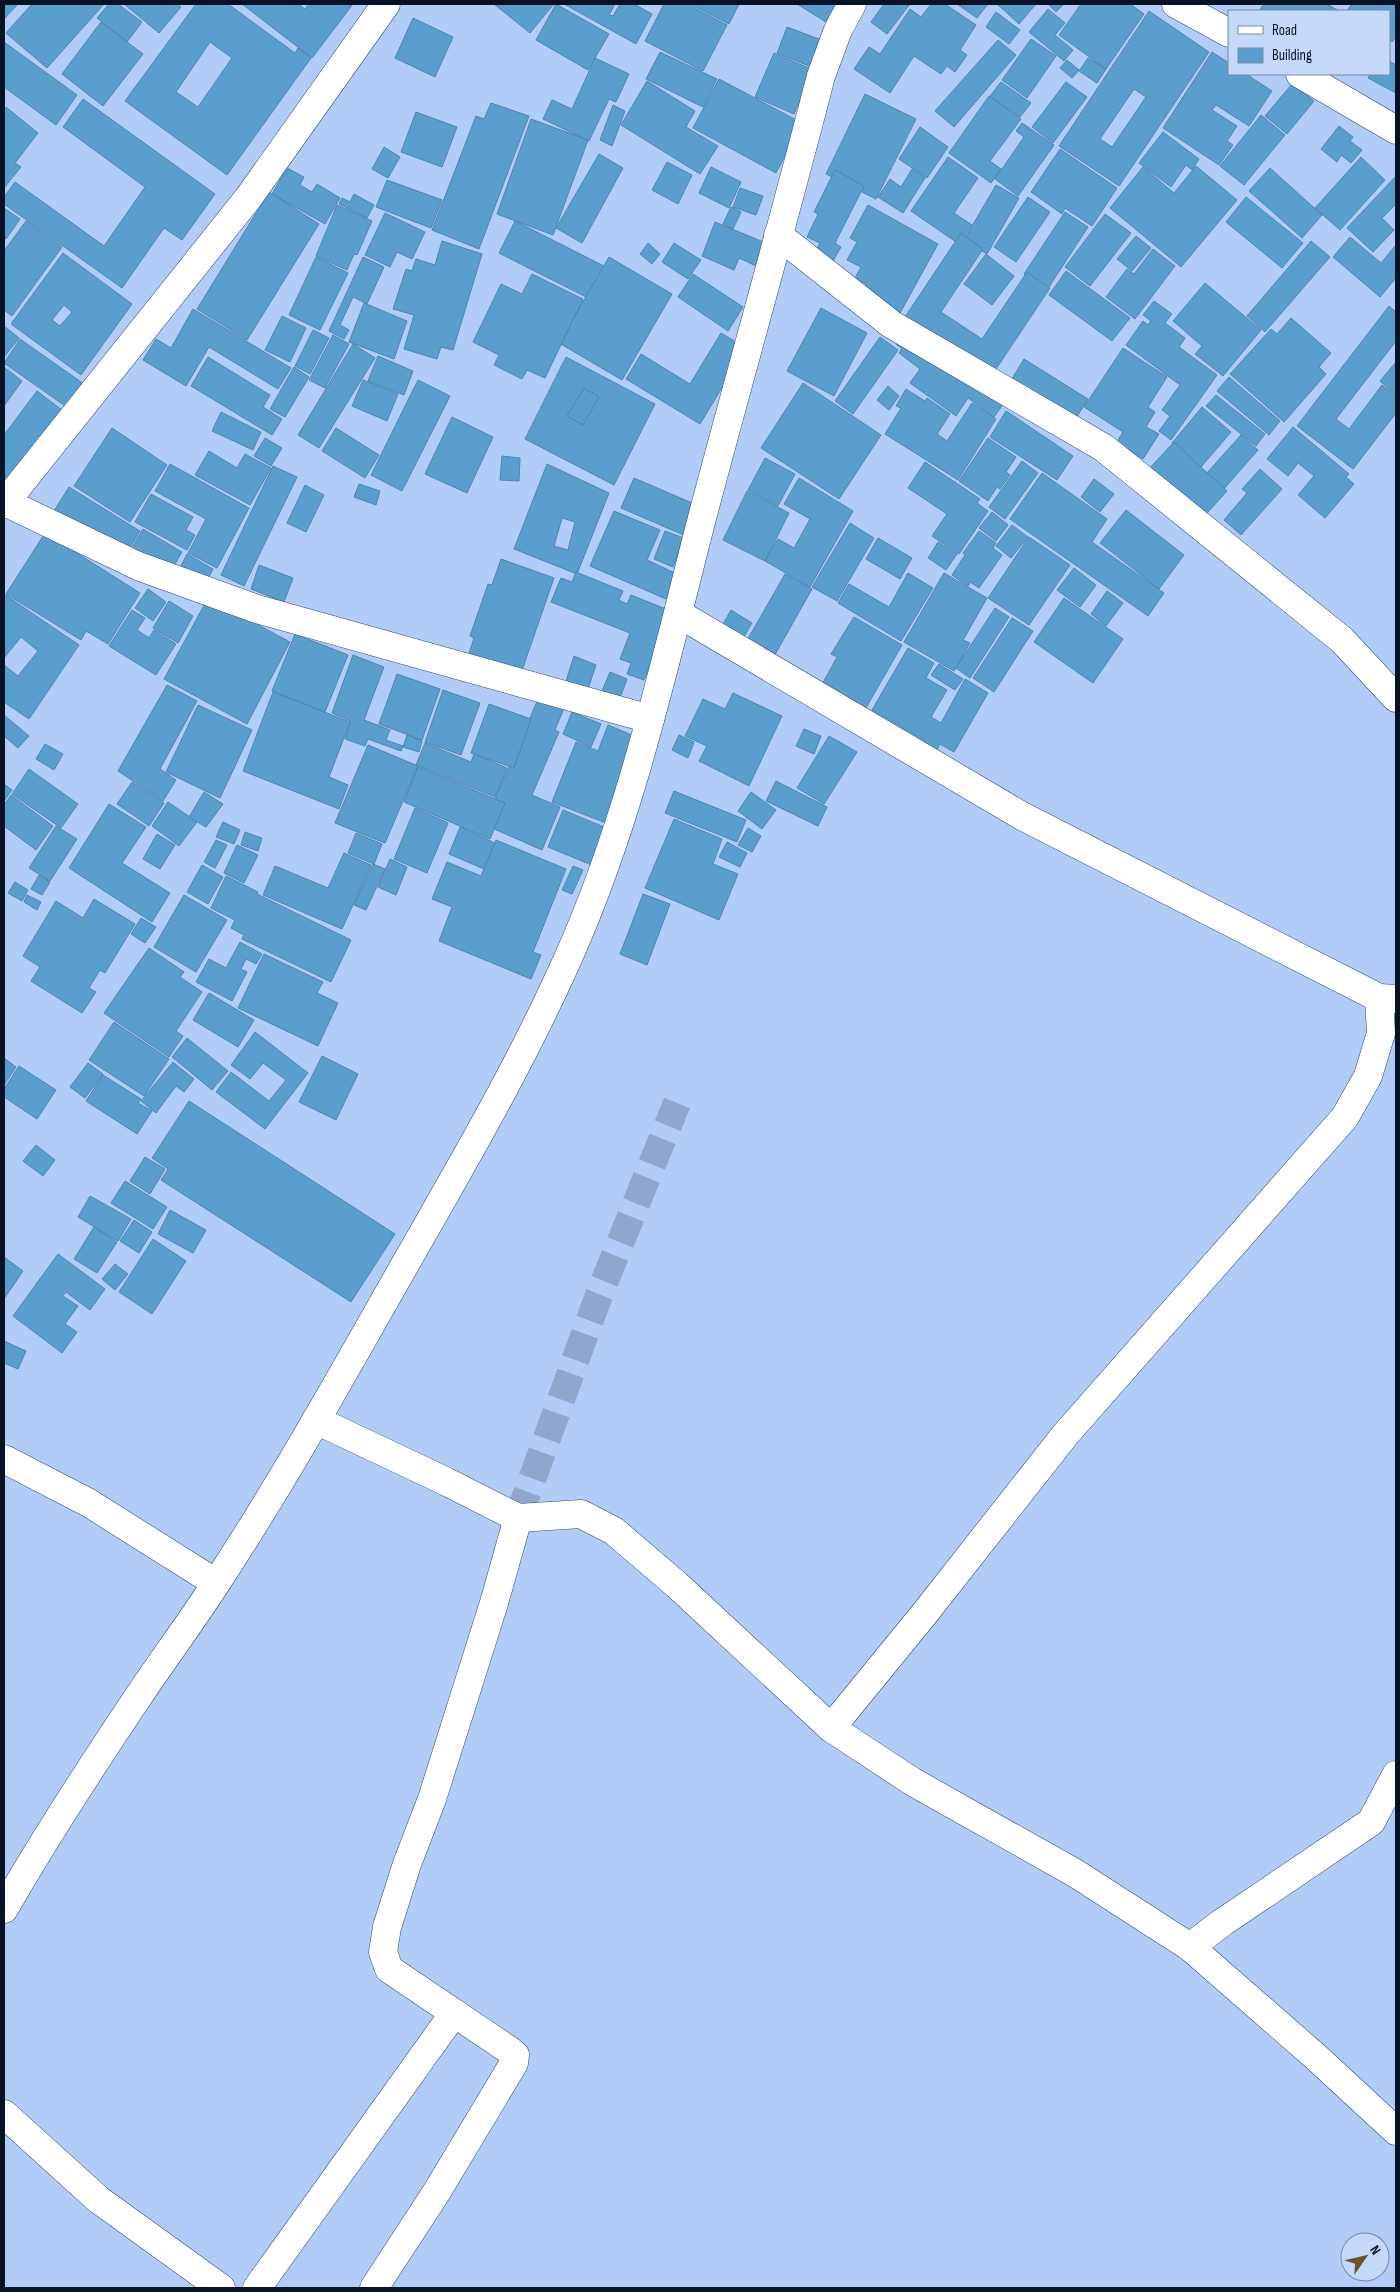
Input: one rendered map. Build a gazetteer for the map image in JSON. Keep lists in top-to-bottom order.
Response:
{
  "legend": ["Road", "Building"],
  "north": "top right"
}
